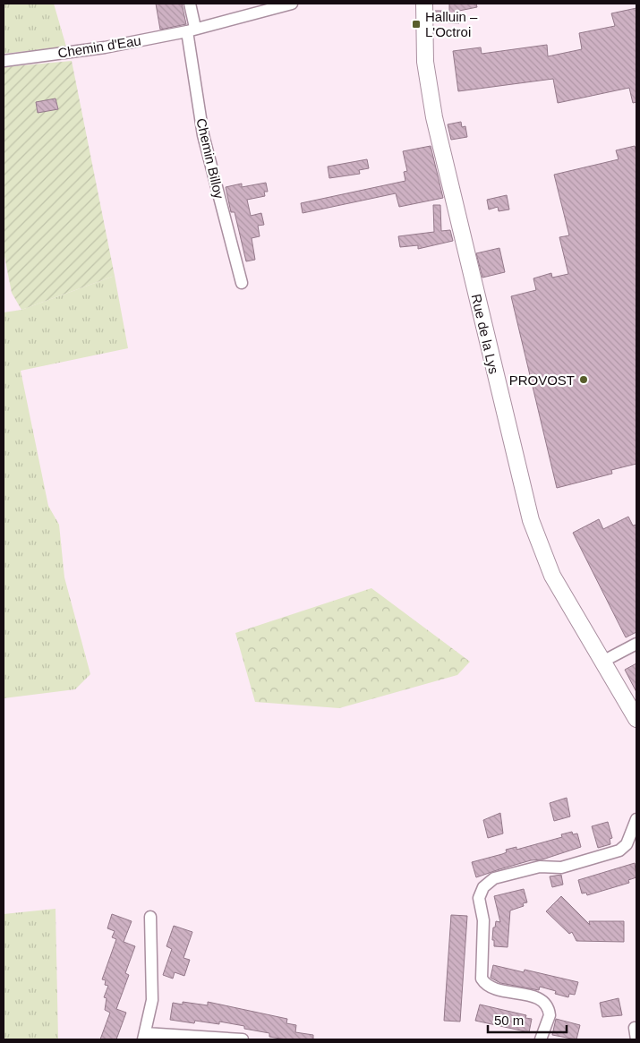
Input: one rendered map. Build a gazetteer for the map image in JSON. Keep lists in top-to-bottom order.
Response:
{
  "streets": {
    "main road": ["Rue de la Lys"],
    "street": ["Chemin d'Eau", "Chemin Billoy"]
  },
  "crossings": [
    ["Chemin d'Eau", "Chemin Billoy"]
  ],
  "places": {
    "transit": ["Halluin – L'Octroi"],
    "other": ["PROVOST"]
  },
  "scale_bar": "50 m"
}
